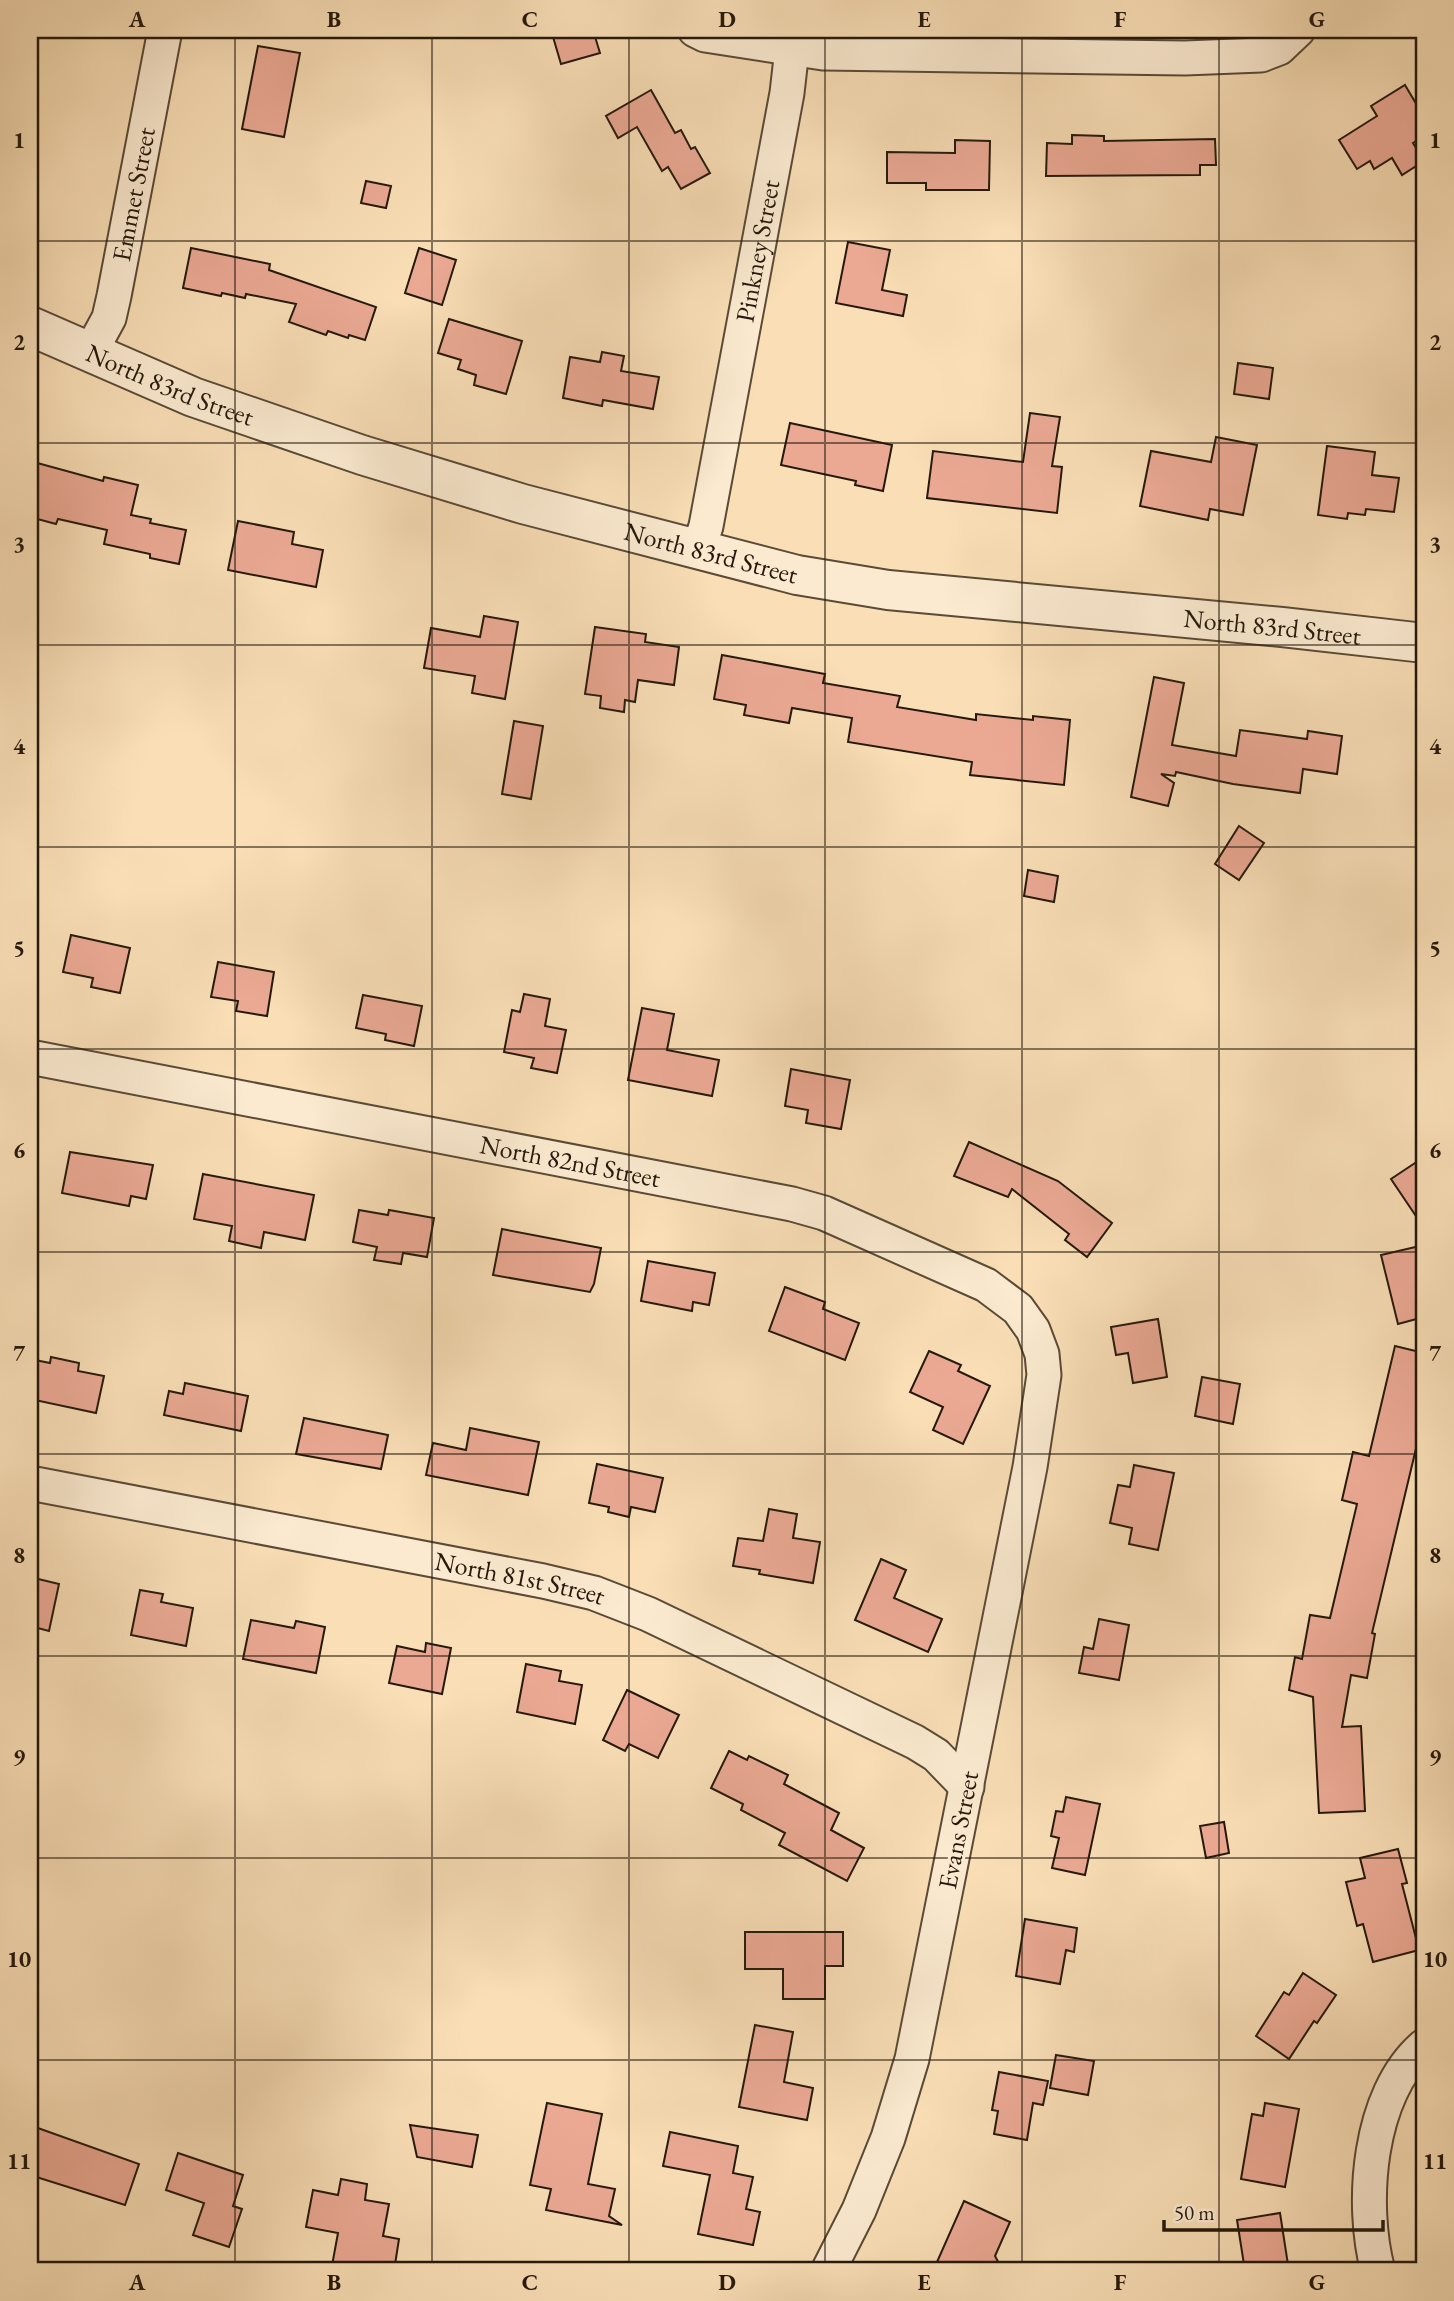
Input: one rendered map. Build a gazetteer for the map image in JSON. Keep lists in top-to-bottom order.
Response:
{
  "streets": {
    "street": [
      "Emmet Street",
      "Pinkney Street",
      "North 83rd Street",
      "North 82nd Street",
      "North 81st Street",
      "Evans Street"
    ]
  },
  "crossings": [
    ["Emmet Street", "North 83rd Street"],
    ["Pinkney Street", "North 83rd Street"],
    ["North 82nd Street", "Evans Street"],
    ["North 81st Street", "Evans Street"]
  ],
  "scale_bar": "50 m",
  "grid": {
    "columns": [
      "A",
      "B",
      "C",
      "D",
      "E",
      "F",
      "G"
    ],
    "rows": [
      "1",
      "2",
      "3",
      "4",
      "5",
      "6",
      "7",
      "8",
      "9",
      "10",
      "11"
    ]
  }
}
